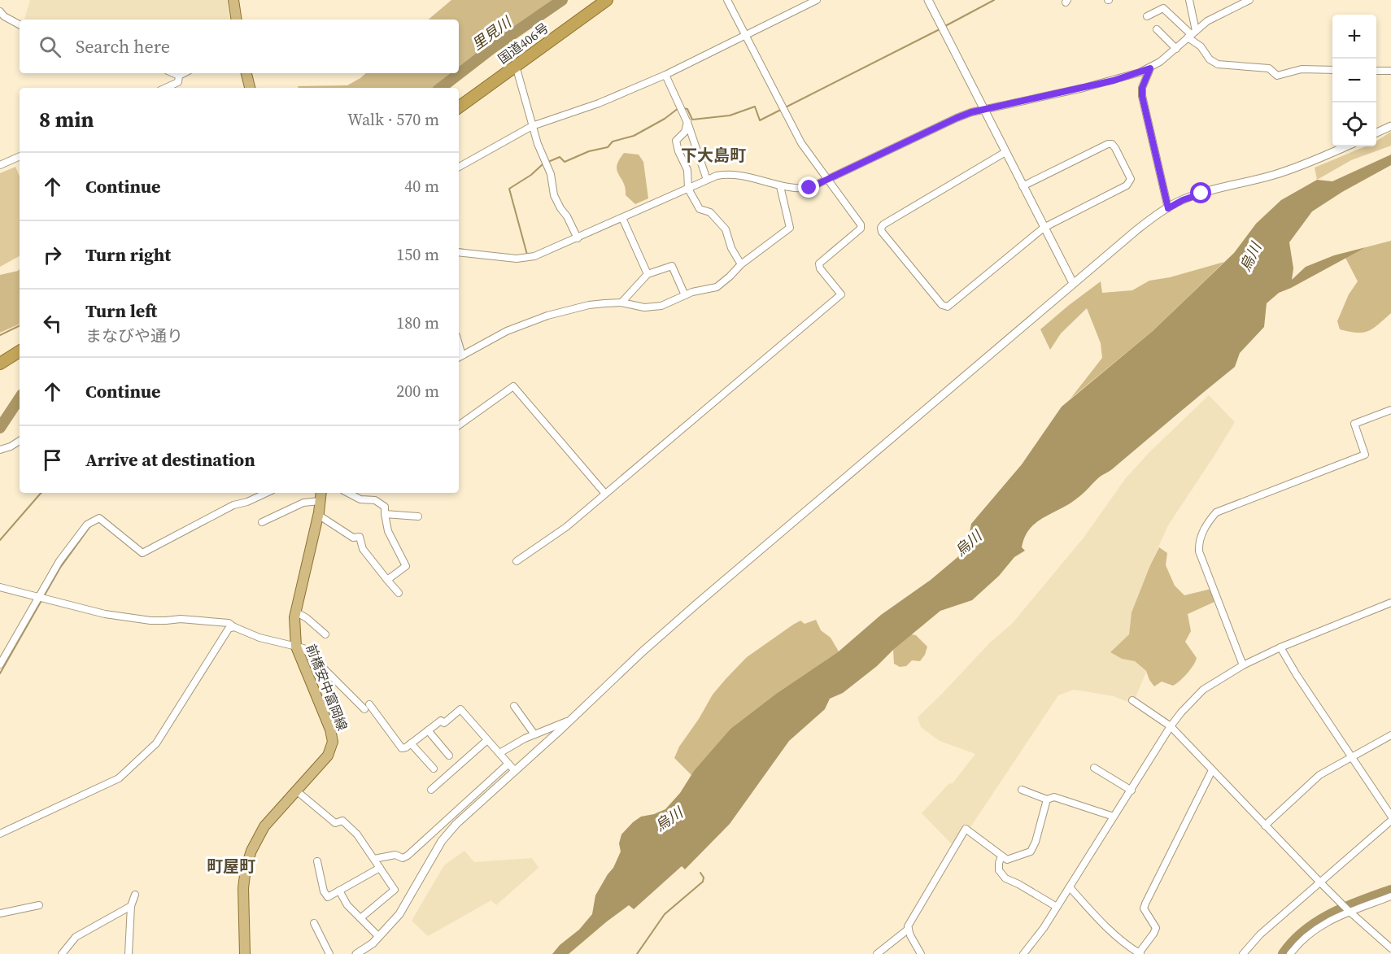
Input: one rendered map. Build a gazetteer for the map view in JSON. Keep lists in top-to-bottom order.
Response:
{
  "streets": {
    "highway": ["国道406号"],
    "main road": ["前橋安中富岡線"]
  },
  "districts": ["下大島町", "町屋町"],
  "water": ["里見川", "烏川"],
  "page": {
    "map_buttons": ["+", "−"],
    "search": "Search here",
    "heading": ["8 min", "Walk · 570 m"],
    "list": [
      ["Continue", "40 m"],
      ["Turn right", "150 m"],
      ["Turn left", "まなびや通り", "180 m"],
      ["Continue", "200 m"],
      "Arrive at destination"
    ]
  }
}
